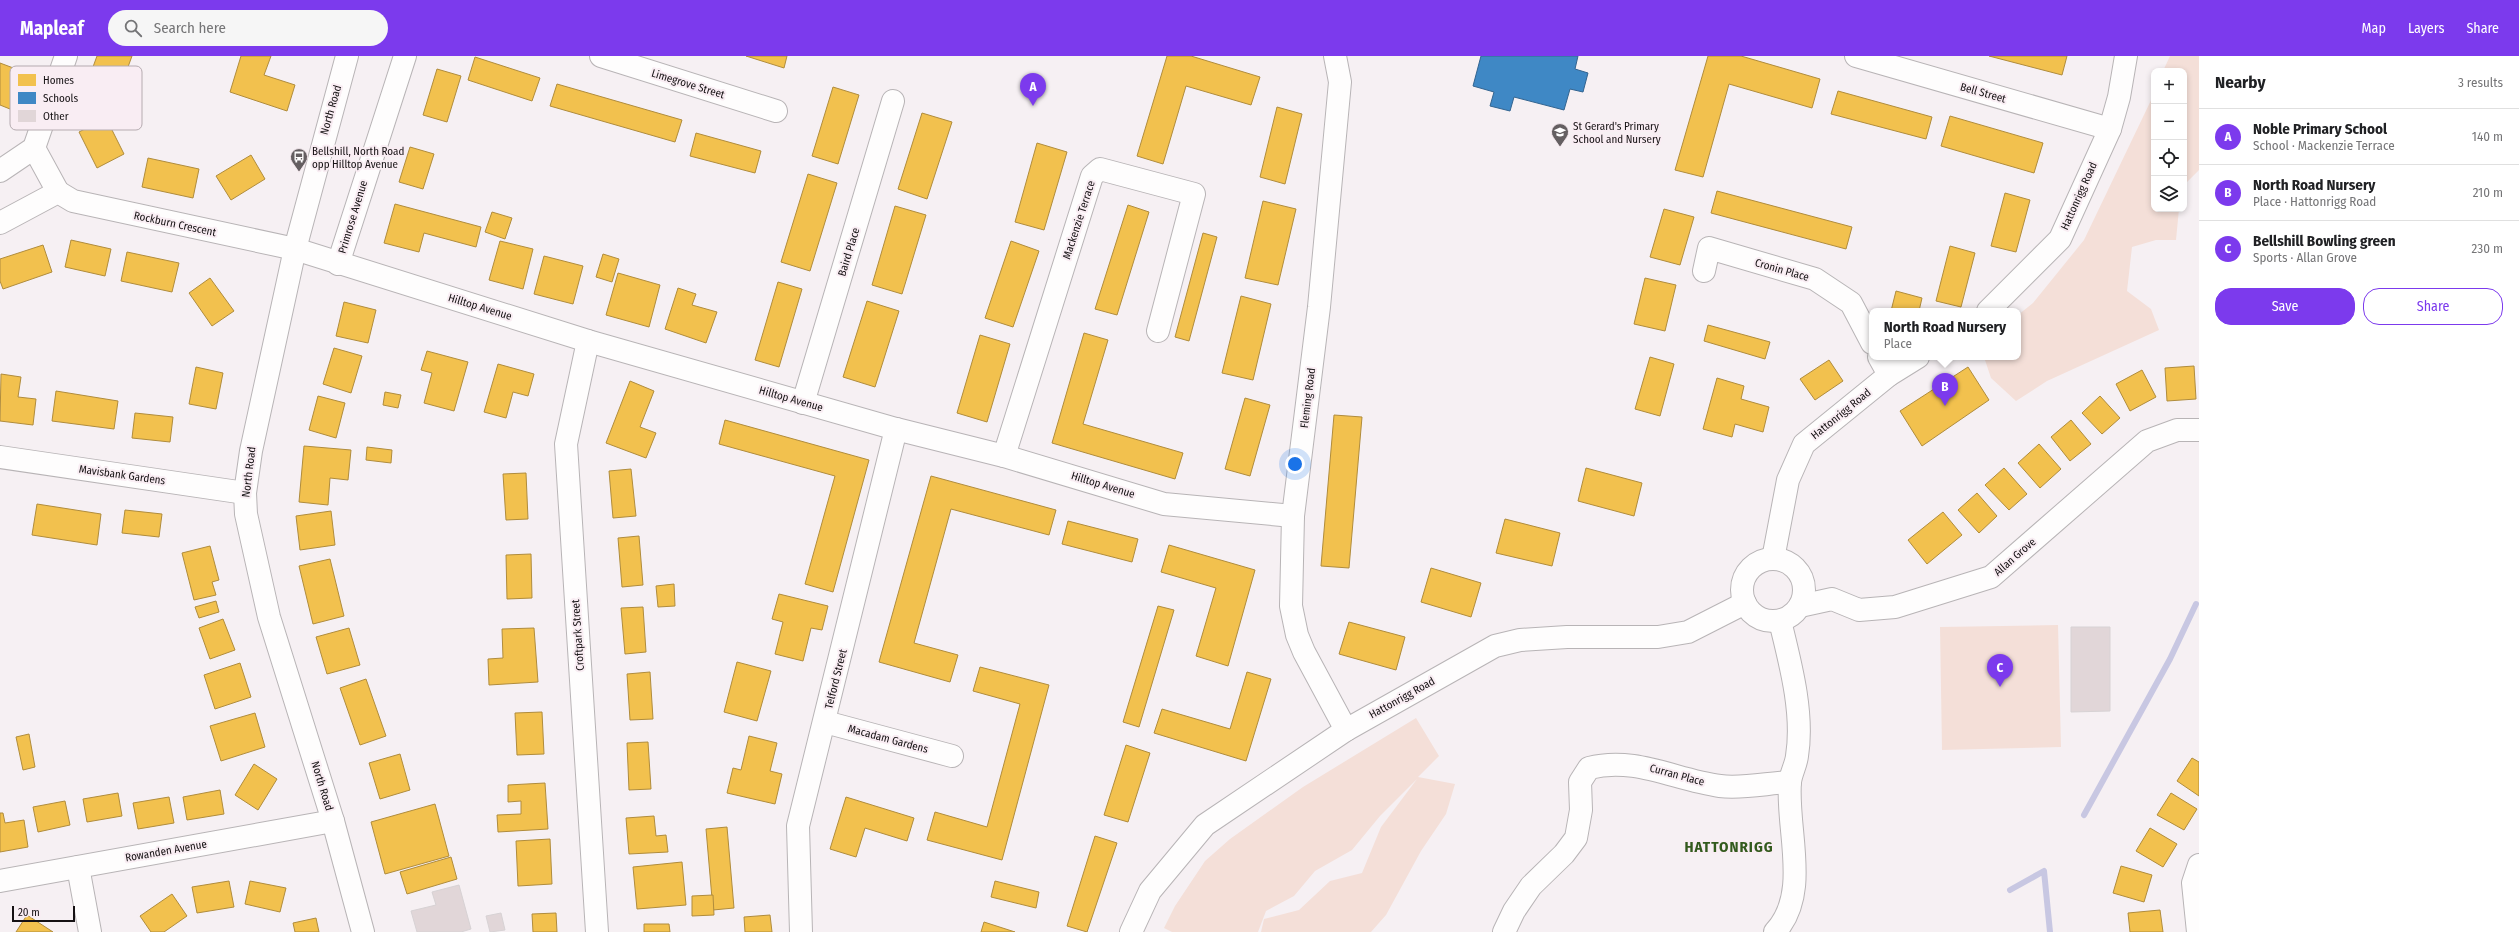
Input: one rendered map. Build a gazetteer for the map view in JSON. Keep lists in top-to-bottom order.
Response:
{
  "streets": {
    "street": [
      "Limegrove Street",
      "Bell Street",
      "North Road",
      "Hattonrigg Road",
      "Primrose Avenue",
      "Mackenzie Terrace",
      "Rockburn Crescent",
      "Baird Place",
      "Cronin Place",
      "Hilltop Avenue",
      "Fleming Road",
      "Mavisbank Gardens",
      "Allan Grove",
      "Croftpark Street",
      "Telford Street",
      "Macadam Gardens",
      "Curran Place",
      "Rowanden Avenue"
    ]
  },
  "crossings": [
    ["Bell Street", "Hattonrigg Road"],
    ["North Road", "Rockburn Crescent"],
    ["North Road", "Hilltop Avenue"],
    ["North Road", "Mavisbank Gardens"],
    ["North Road", "Rowanden Avenue"],
    ["Hattonrigg Road", "Fleming Road"],
    ["Hattonrigg Road", "Allan Grove"],
    ["Primrose Avenue", "Hilltop Avenue"],
    ["Mackenzie Terrace", "Hilltop Avenue"],
    ["Rockburn Crescent", "Hilltop Avenue"],
    ["Baird Place", "Hilltop Avenue"],
    ["Hilltop Avenue", "Fleming Road"],
    ["Hilltop Avenue", "Croftpark Street"],
    ["Hilltop Avenue", "Telford Street"],
    ["Telford Street", "Macadam Gardens"]
  ],
  "districts": ["HATTONRIGG"],
  "places": {
    "school or university": ["St Gerard's Primary School and Nursery"],
    "bus stop": ["Bellshill, North Road opp Hilltop Avenue"]
  },
  "legend": ["Homes", "Schools", "Other"],
  "scale_bar": "20 m",
  "page": {
    "header": "Mapleaf",
    "search": "Search here",
    "nav": ["Map", "Layers", "Share"],
    "heading": ["Nearby", "3 results"],
    "map_buttons": ["+", "−"],
    "pins": ["A", "B", "C"],
    "list": [
      {
        "mark": "A",
        "name": "Noble Primary School",
        "note": "School · Mackenzie Terrace",
        "value": "140 m"
      },
      {
        "mark": "B",
        "name": "North Road Nursery",
        "note": "Place · Hattonrigg Road",
        "value": "210 m"
      },
      {
        "mark": "C",
        "name": "Bellshill Bowling green",
        "note": "Sports · Allan Grove",
        "value": "230 m"
      }
    ],
    "buttons": ["Save", "Share"],
    "popup": ["North Road Nursery", "Place"],
    "scale": "20 m"
  }
}
